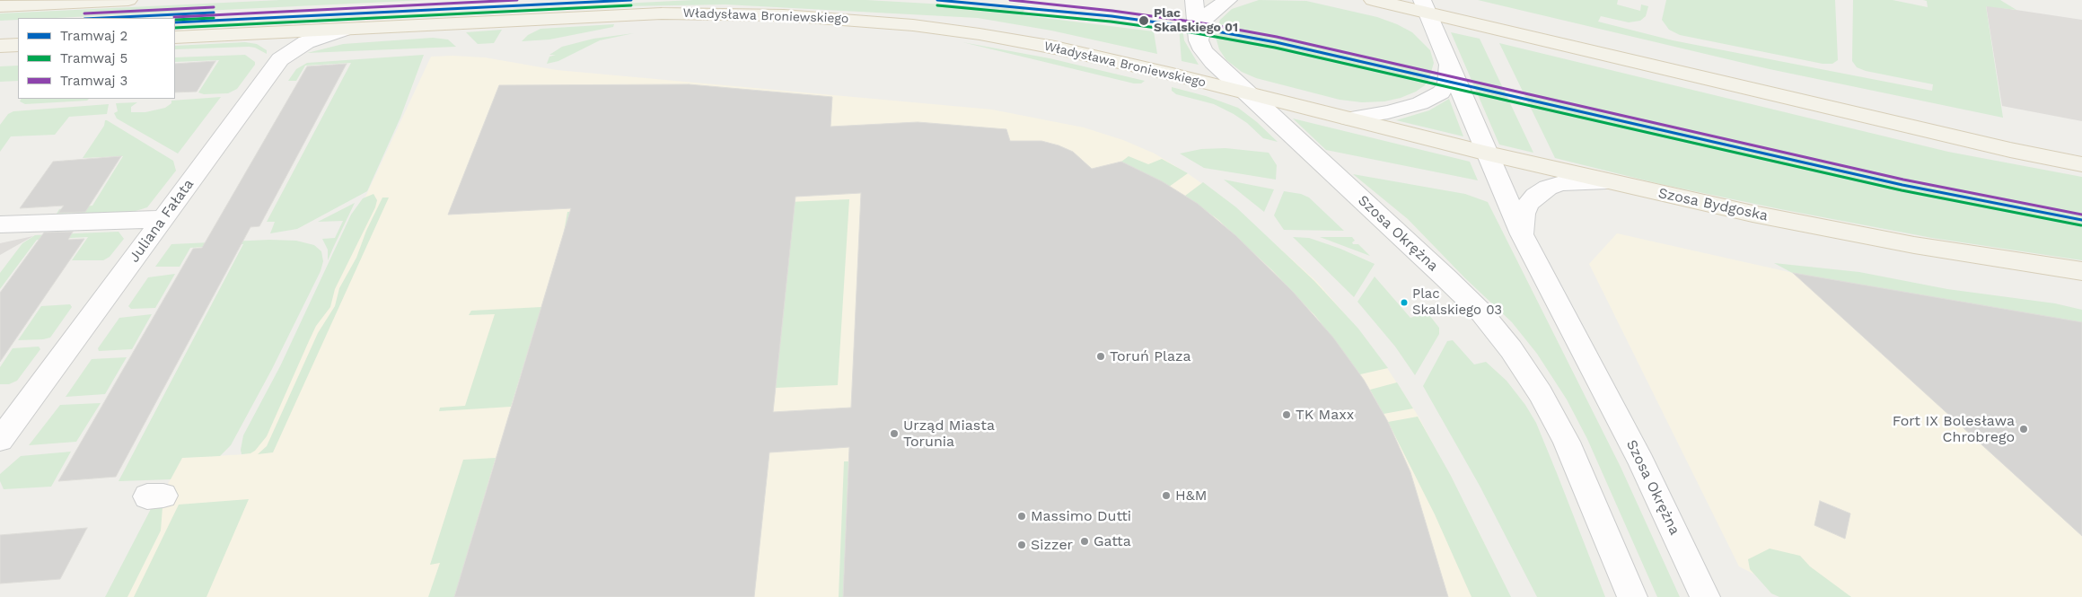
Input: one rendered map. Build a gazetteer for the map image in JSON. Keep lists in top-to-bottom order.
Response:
{
  "streets": {
    "main road": ["Władysława Broniewskiego", "Szosa Bydgoska"],
    "street": ["Juliana Fałata", "Szosa Okrężna"]
  },
  "crossings": [
    ["Władysława Broniewskiego", "Szosa Bydgoska"],
    ["Władysława Broniewskiego", "Juliana Fałata"],
    ["Władysława Broniewskiego", "Szosa Okrężna"],
    ["Szosa Bydgoska", "Szosa Okrężna"]
  ],
  "places": [
    "Plac Skalskiego 01",
    "Plac Skalskiego 03",
    "Toruń Plaza",
    "TK Maxx",
    "Fort IX Bolesława Chrobrego",
    "Urząd Miasta Torunia",
    "H&M",
    "Massimo Dutti",
    "Gatta",
    "Sizzer"
  ],
  "lines": ["tram line 2", "tram line 3", "tram line 5"],
  "legend": ["Tramwaj 2", "Tramwaj 5", "Tramwaj 3"]
}
